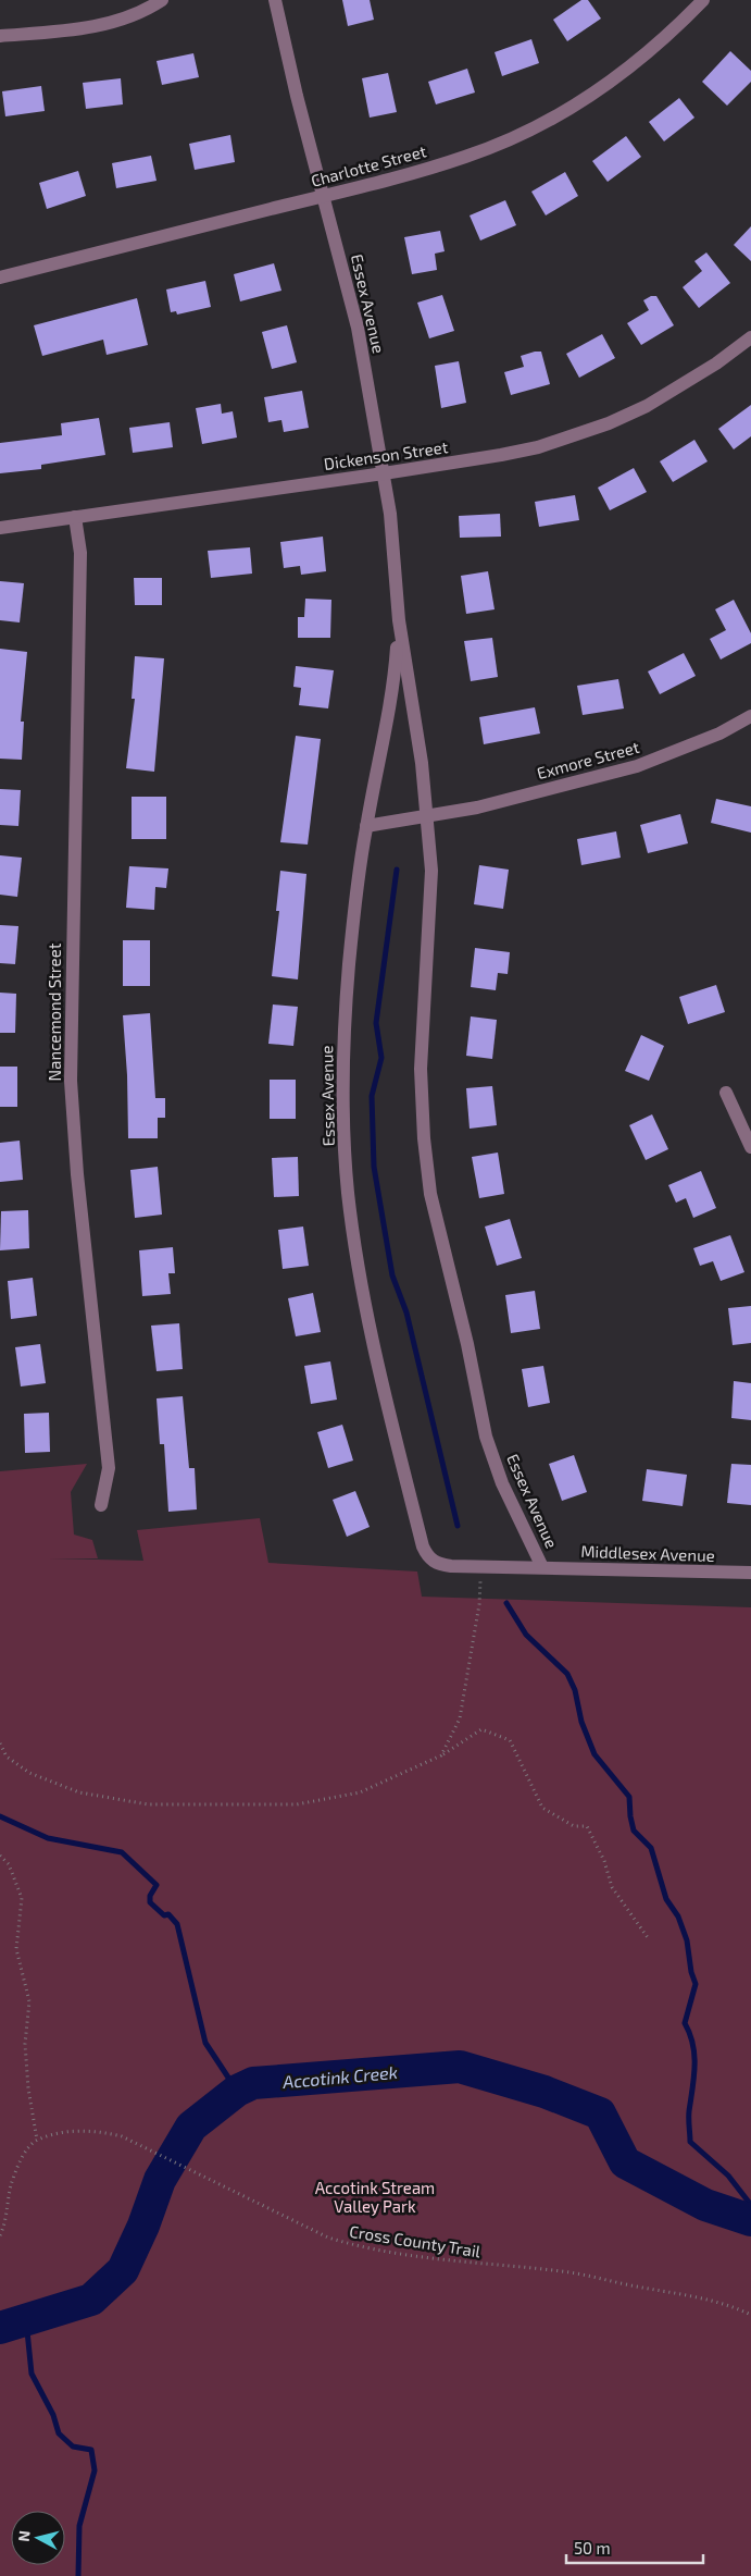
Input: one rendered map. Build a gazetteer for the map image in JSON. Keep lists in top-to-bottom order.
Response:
{
  "streets": {
    "street": [
      "Charlotte Street",
      "Essex Avenue",
      "Dickenson Street",
      "Exmore Street",
      "Nancemond Street",
      "Middlesex Avenue"
    ],
    "path": ["Cross County Trail"]
  },
  "crossings": [
    ["Charlotte Street", "Essex Avenue"],
    ["Essex Avenue", "Dickenson Street"],
    ["Essex Avenue", "Exmore Street"],
    ["Essex Avenue", "Middlesex Avenue"],
    ["Dickenson Street", "Nancemond Street"]
  ],
  "water": ["Accotink Creek"],
  "parks": ["Accotink Stream Valley Park"],
  "scale_bar": "50 m",
  "north": "left"
}
